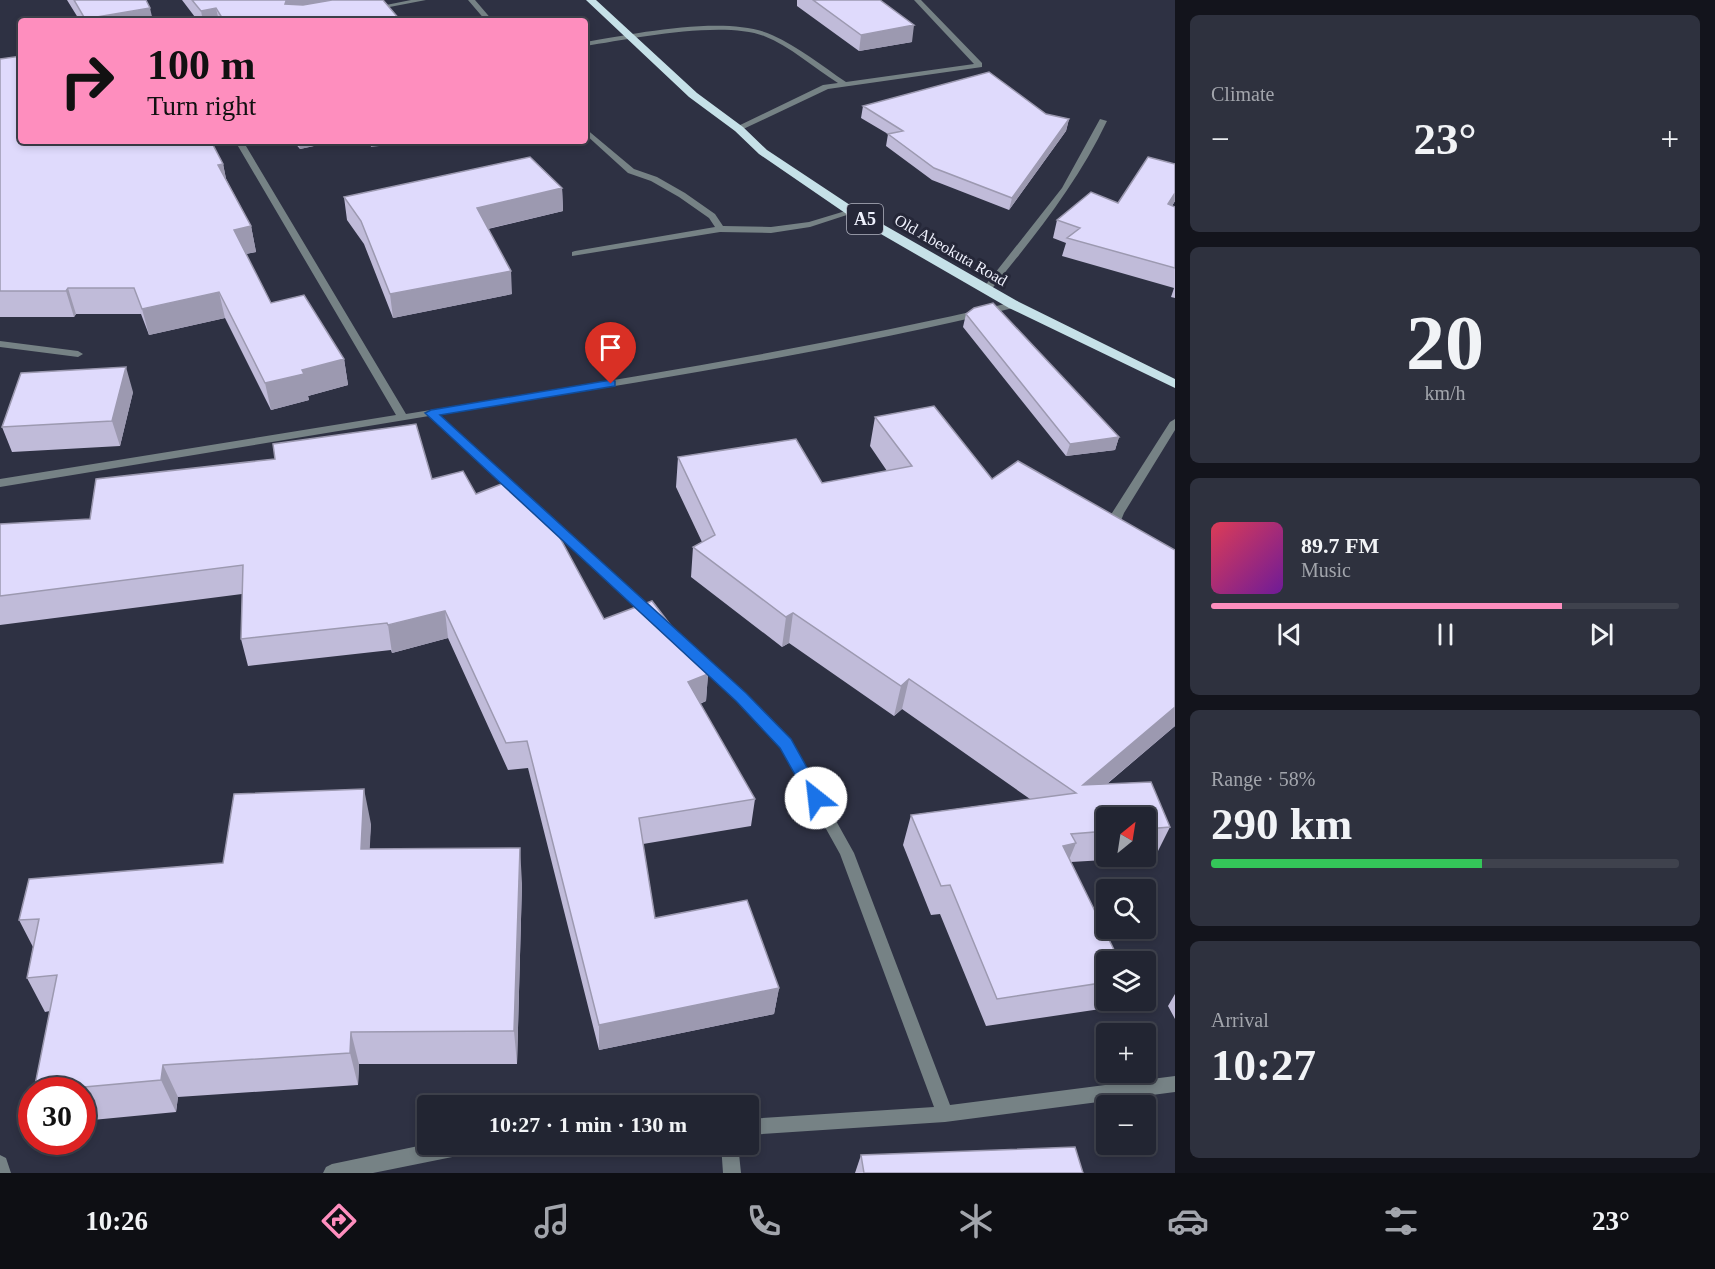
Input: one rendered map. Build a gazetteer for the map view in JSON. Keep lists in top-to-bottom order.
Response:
{
  "streets": {
    "highway": ["A5", "Old Abeokuta Road"]
  },
  "north": "top right",
  "page": {
    "tile": [
      "Climate",
      ["20", "km/h"],
      ["Range · 58%", "290 km"],
      ["Arrival", "10:27"]
    ],
    "turn": ["100 m", "Turn right"],
    "heat": ["−", "23°", "+"],
    "song": ["89.7 FM", "Music"],
    "map_buttons": ["+", "−"],
    "limit": "30",
    "trip": "10:27 · 1 min · 130 m",
    "tabs": ["10:26", "23°"]
  }
}
